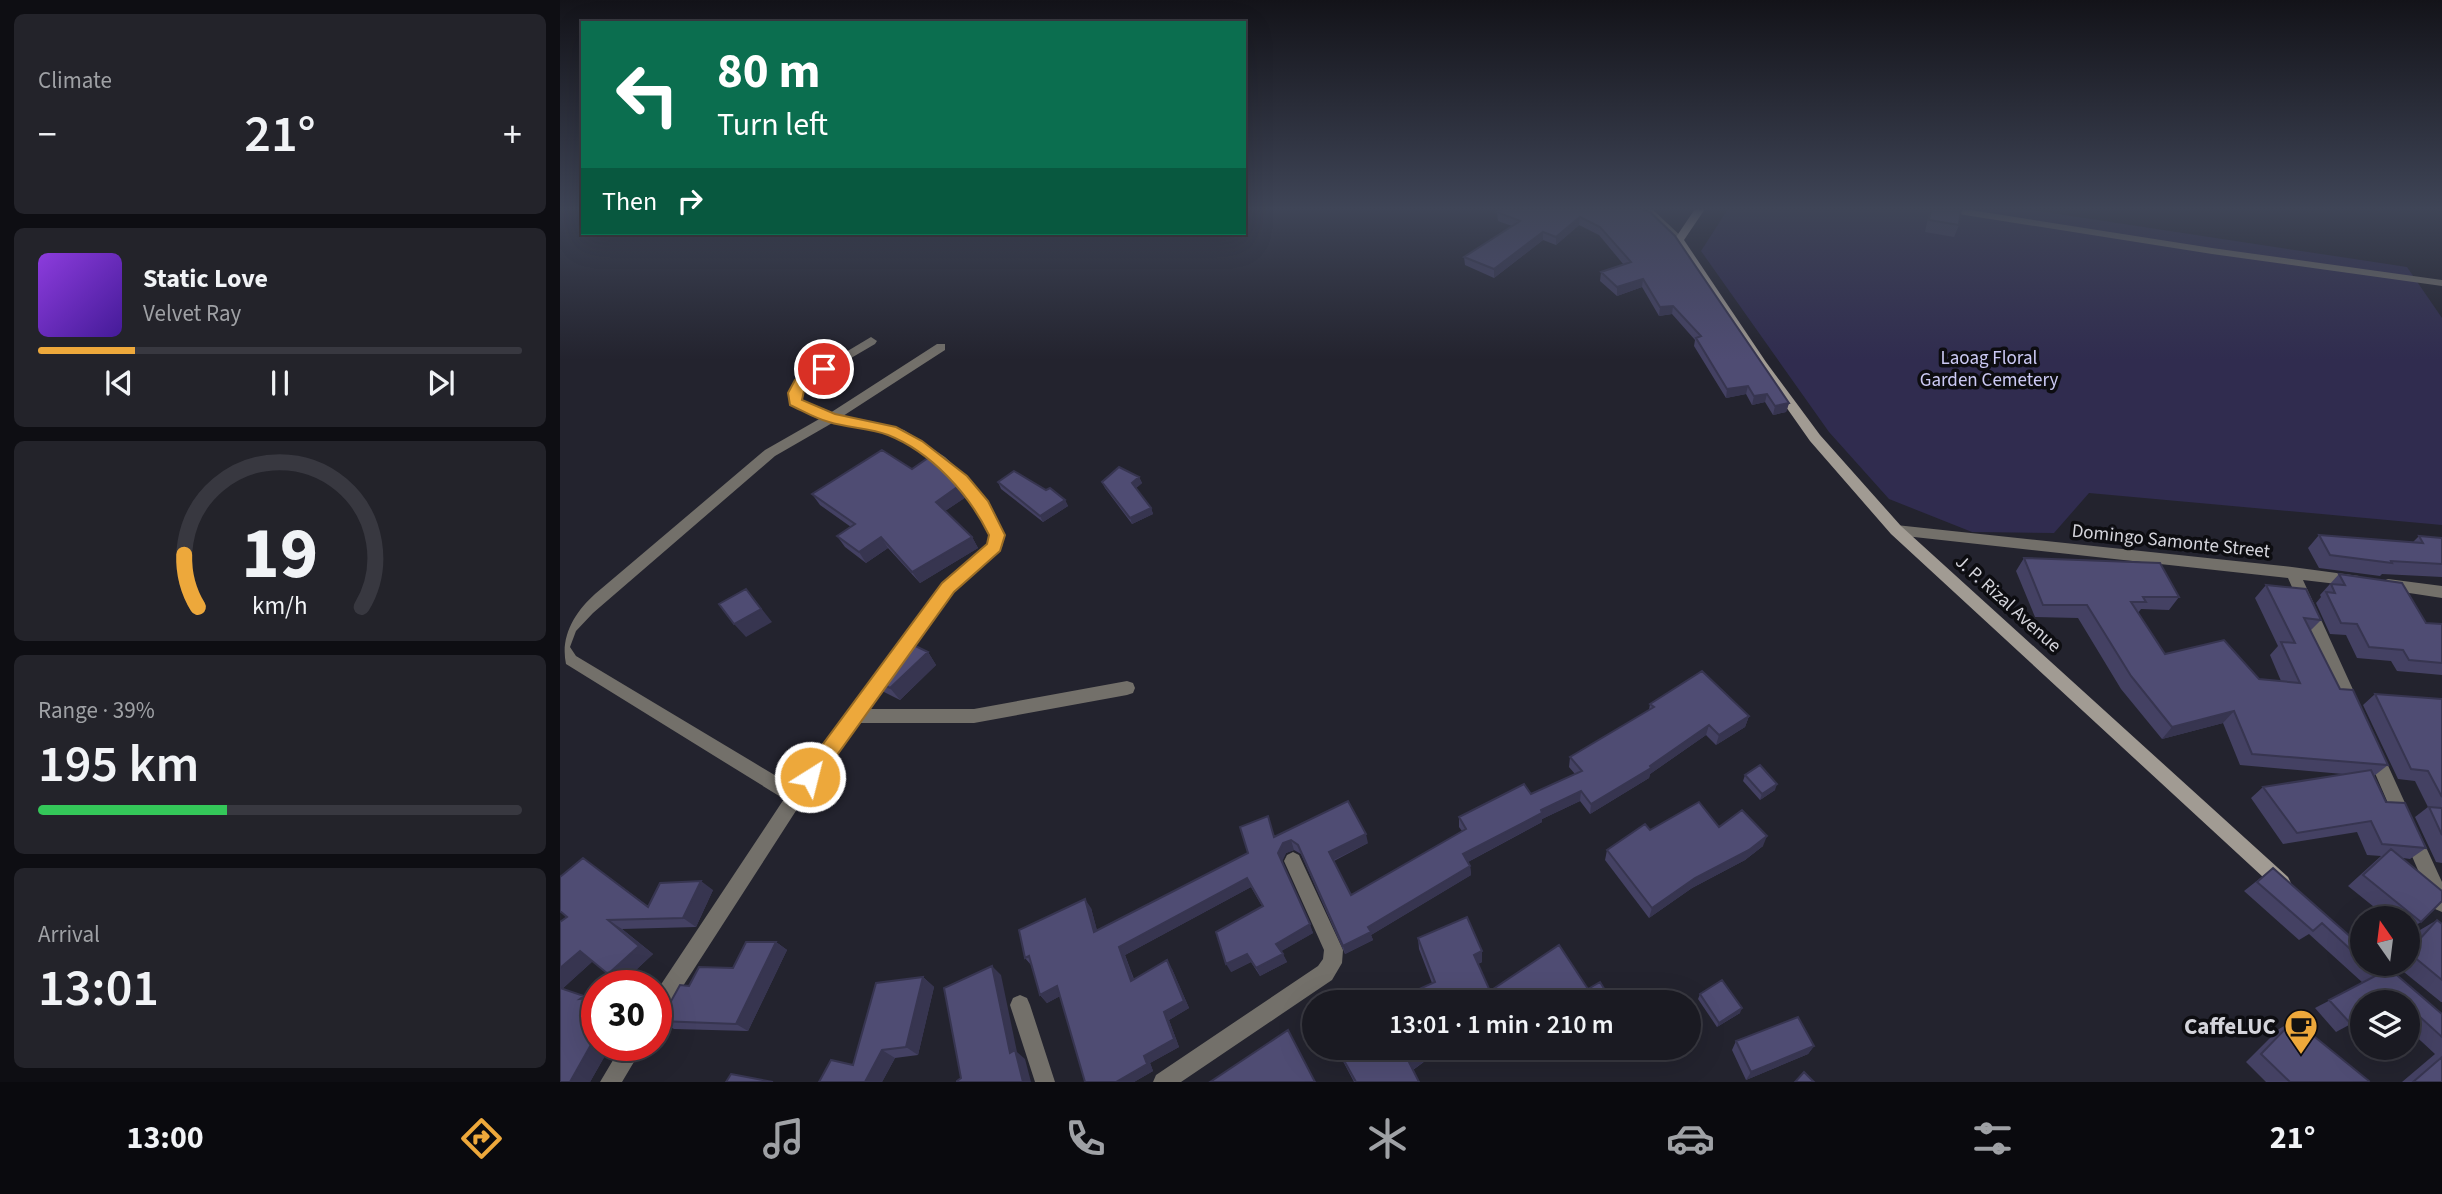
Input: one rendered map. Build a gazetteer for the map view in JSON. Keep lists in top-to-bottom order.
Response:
{
  "streets": {
    "main road": ["J. P. Rizal Avenue"],
    "street": ["Domingo Samonte Street"]
  },
  "crossings": [
    ["Domingo Samonte Street", "J. P. Rizal Avenue"]
  ],
  "parks": ["Laoag Floral Garden Cemetery"],
  "places": {
    "cafe": ["CaffeLUC"]
  },
  "north": "top",
  "page": {
    "tile": [
      "Climate",
      ["Range · 39%", "195 km"],
      ["Arrival", "13:01"]
    ],
    "turn": ["80 m", "Turn left"],
    "heat": ["−", "21°", "+"],
    "then": "Then",
    "song": ["Static Love", "Velvet Ray"],
    "limit": "30",
    "trip": "13:01 · 1 min · 210 m",
    "tabs": ["13:00", "21°"],
    "gauge": ["19", "km/h"]
  }
}
